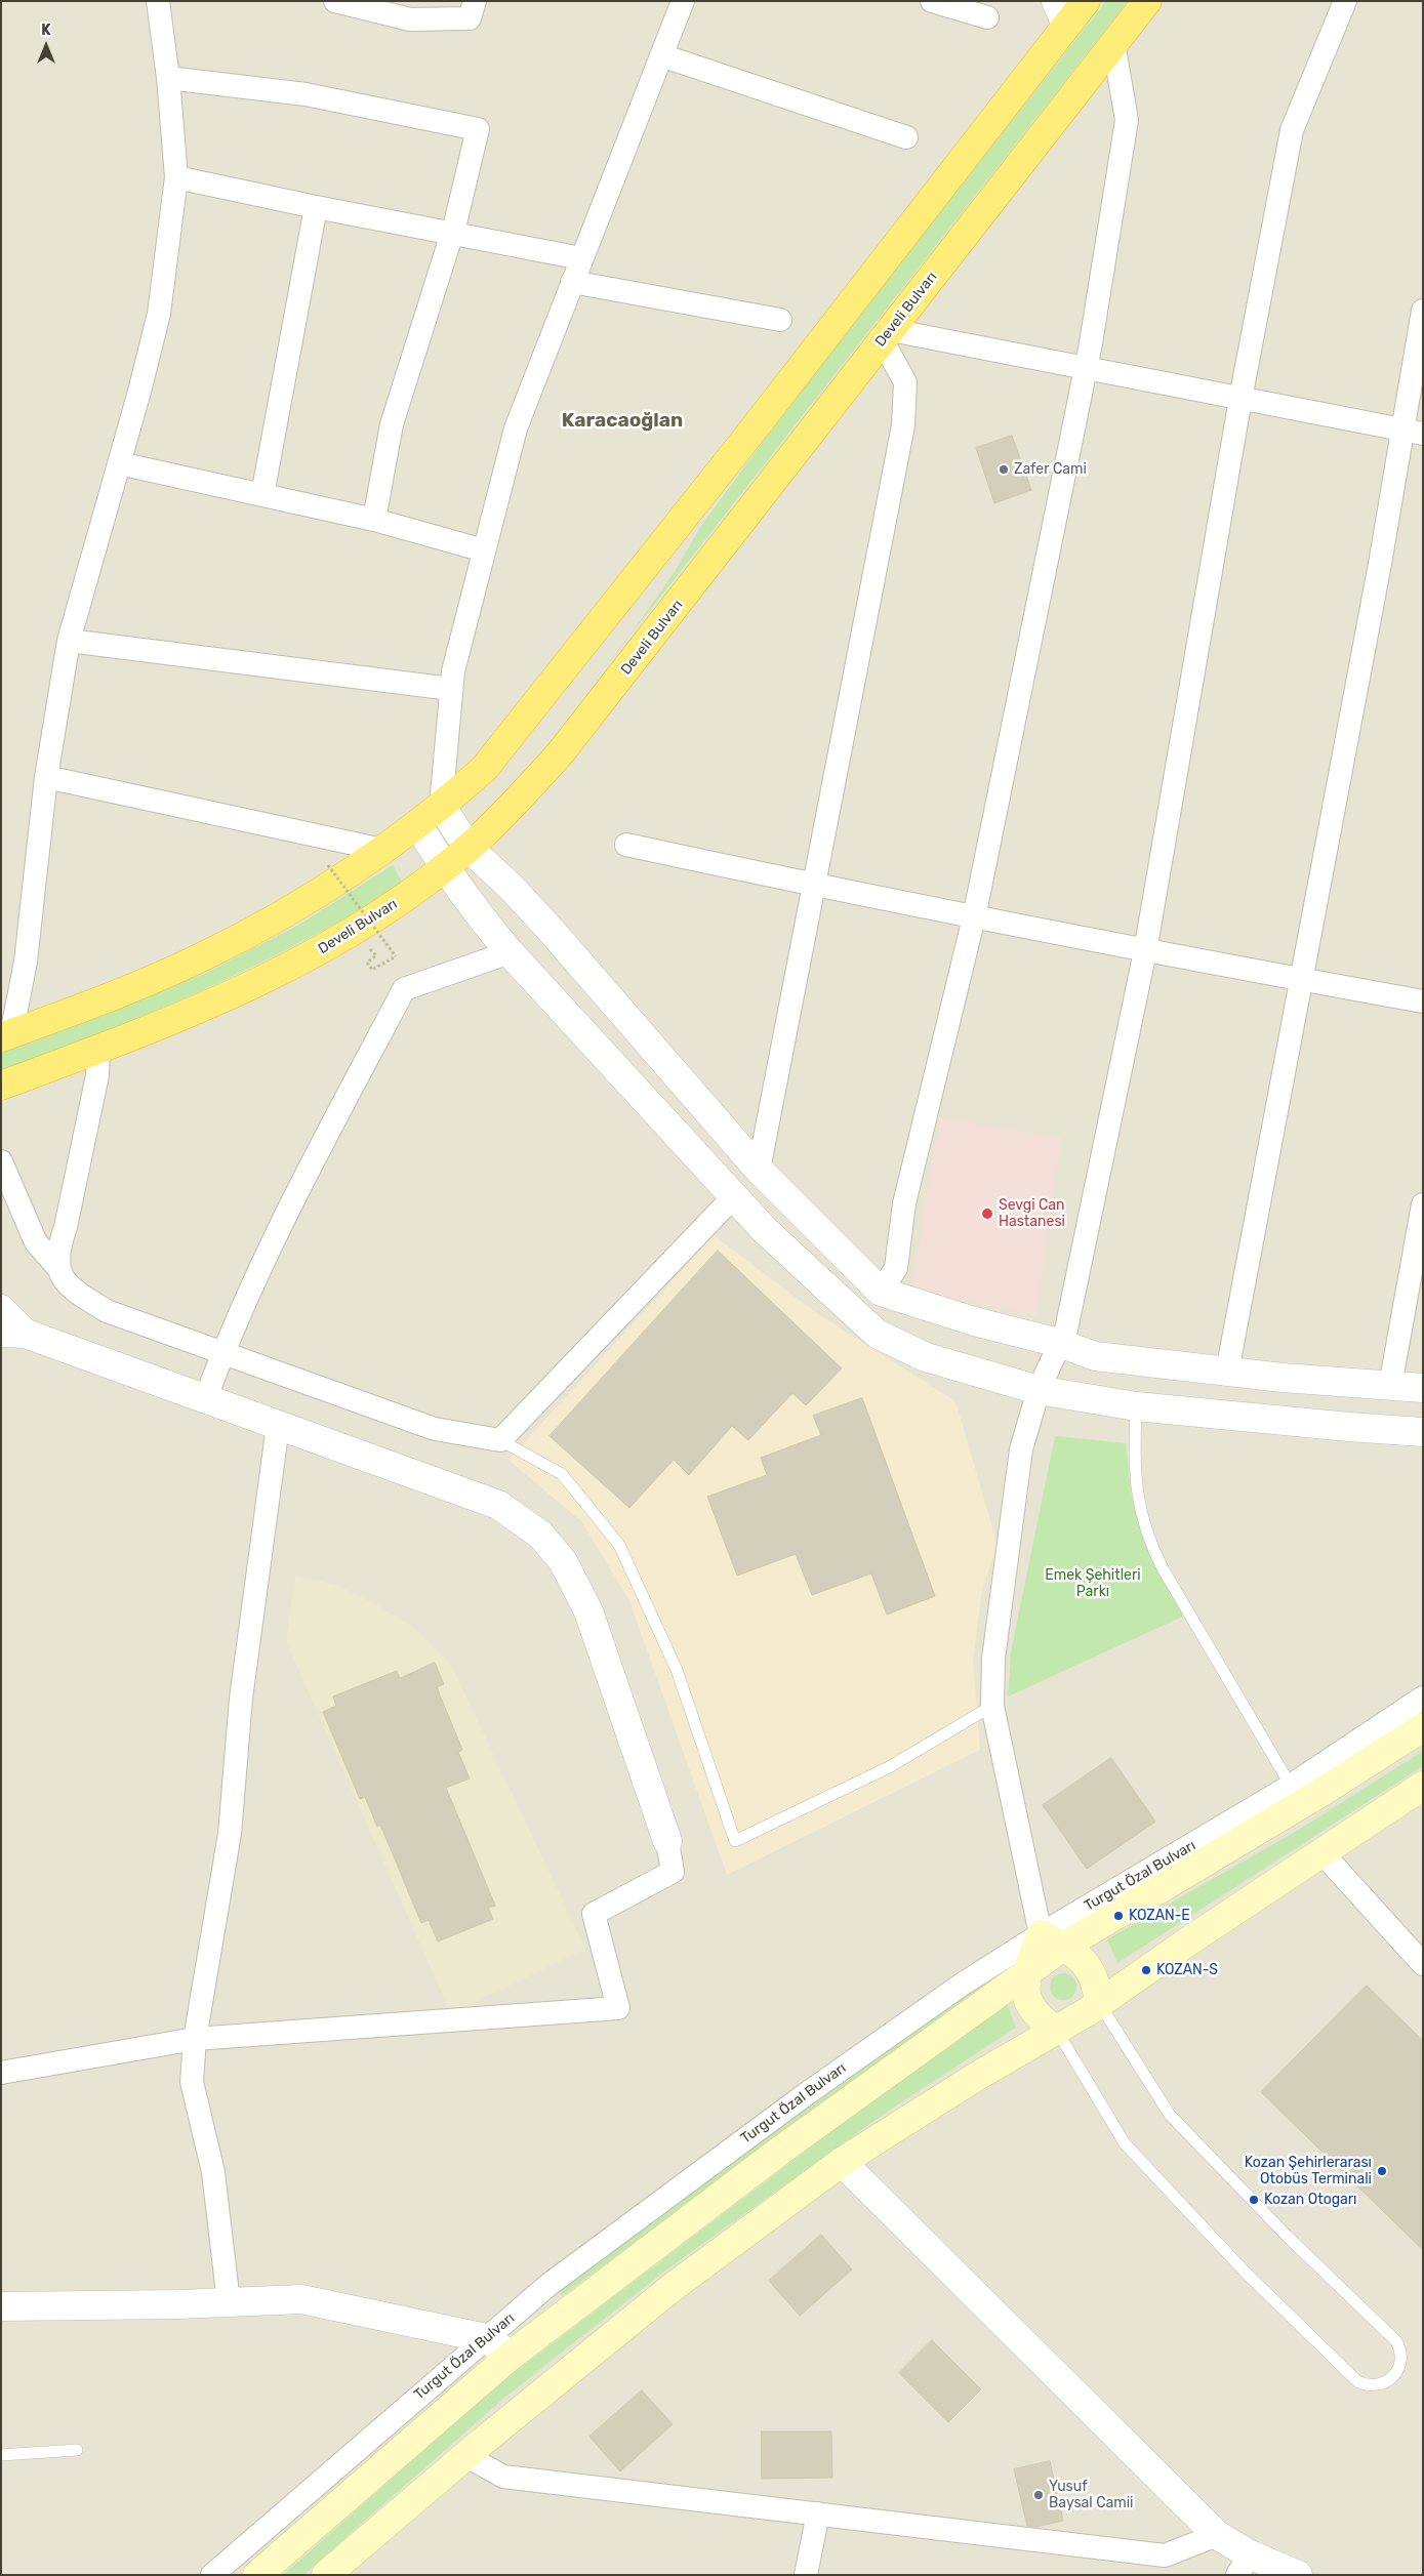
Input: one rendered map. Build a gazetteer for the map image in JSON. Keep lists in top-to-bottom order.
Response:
{
  "streets": {
    "highway": ["Develi Bulvarı"],
    "main road": ["Turgut Özal Bulvarı"]
  },
  "districts": ["Karacaoğlan"],
  "parks": ["Emek Şehitleri Parkı"],
  "places": [
    "Zafer Cami",
    "Sevgi Can Hastanesi",
    "KOZAN-E",
    "KOZAN-S",
    "Kozan Şehirlerarası Otobüs Terminali",
    "Kozan Otogarı",
    "Yusuf Baysal Camii"
  ],
  "north": "top"
}
